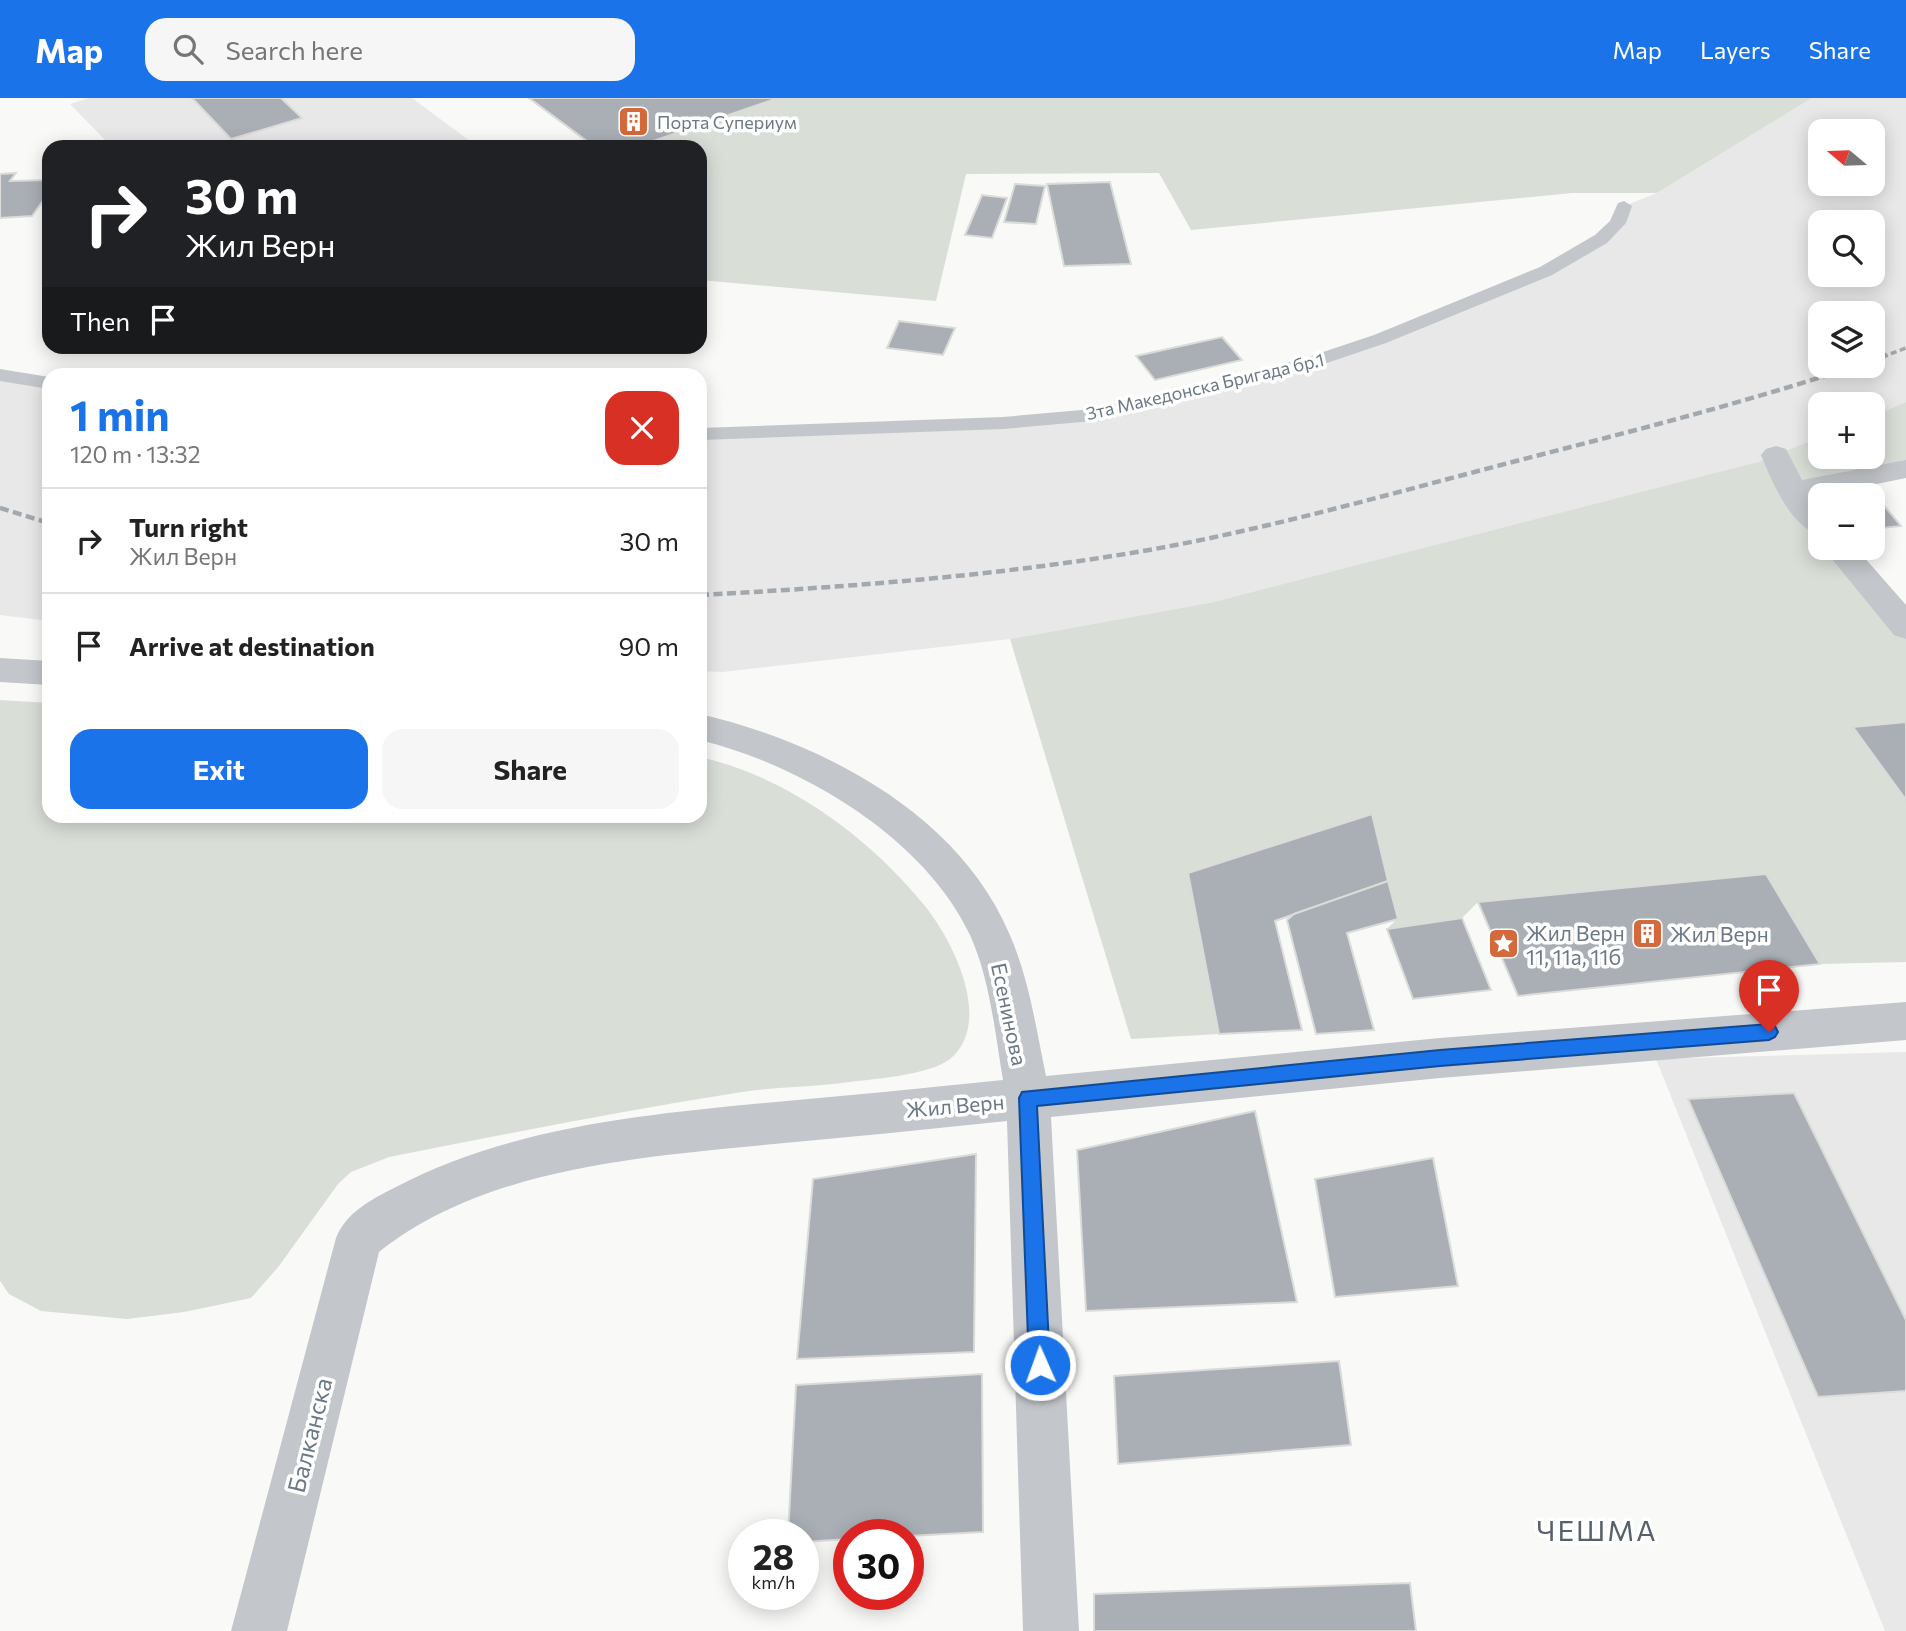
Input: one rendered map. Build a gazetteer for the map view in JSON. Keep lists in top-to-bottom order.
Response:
{
  "streets": {
    "street": ["Есенинова", "Жил Верн", "Балканска"],
    "lane": ["3та Македонска Бригада бр.1"]
  },
  "crossings": [
    ["Есенинова", "Жил Верн"],
    ["Жил Верн", "Балканска"]
  ],
  "districts": ["ЧЕШМА"],
  "places": {
    "building": ["Порта Супериум", "Жил Верн"],
    "place": ["Жил Верн 11, 11а, 11б"]
  },
  "north": "left",
  "page": {
    "header": "Map",
    "search": "Search here",
    "nav": ["Map", "Layers", "Share"],
    "map_buttons": ["+", "−"],
    "turn": ["30 m", "Жил Верн"],
    "then": "Then",
    "heading": ["1 min", "120 m · 13:32"],
    "list": [
      {
        "name": "Turn right",
        "note": "Жил Верн",
        "value": "30 m"
      },
      {
        "name": "Arrive at destination",
        "value": "90 m"
      }
    ],
    "buttons": ["Exit", "Share"],
    "speed": "28 km/h",
    "limit": "30"
  }
}
